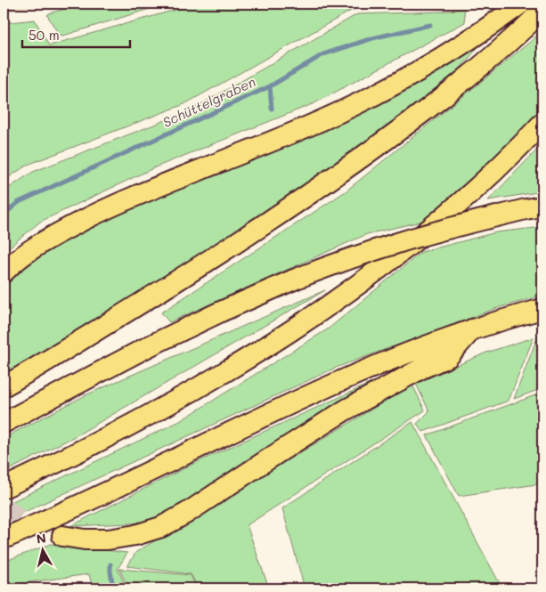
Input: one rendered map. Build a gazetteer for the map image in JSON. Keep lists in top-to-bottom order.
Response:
{
  "water": ["Schüttelgraben"],
  "scale_bar": "50 m",
  "north": "top"
}
